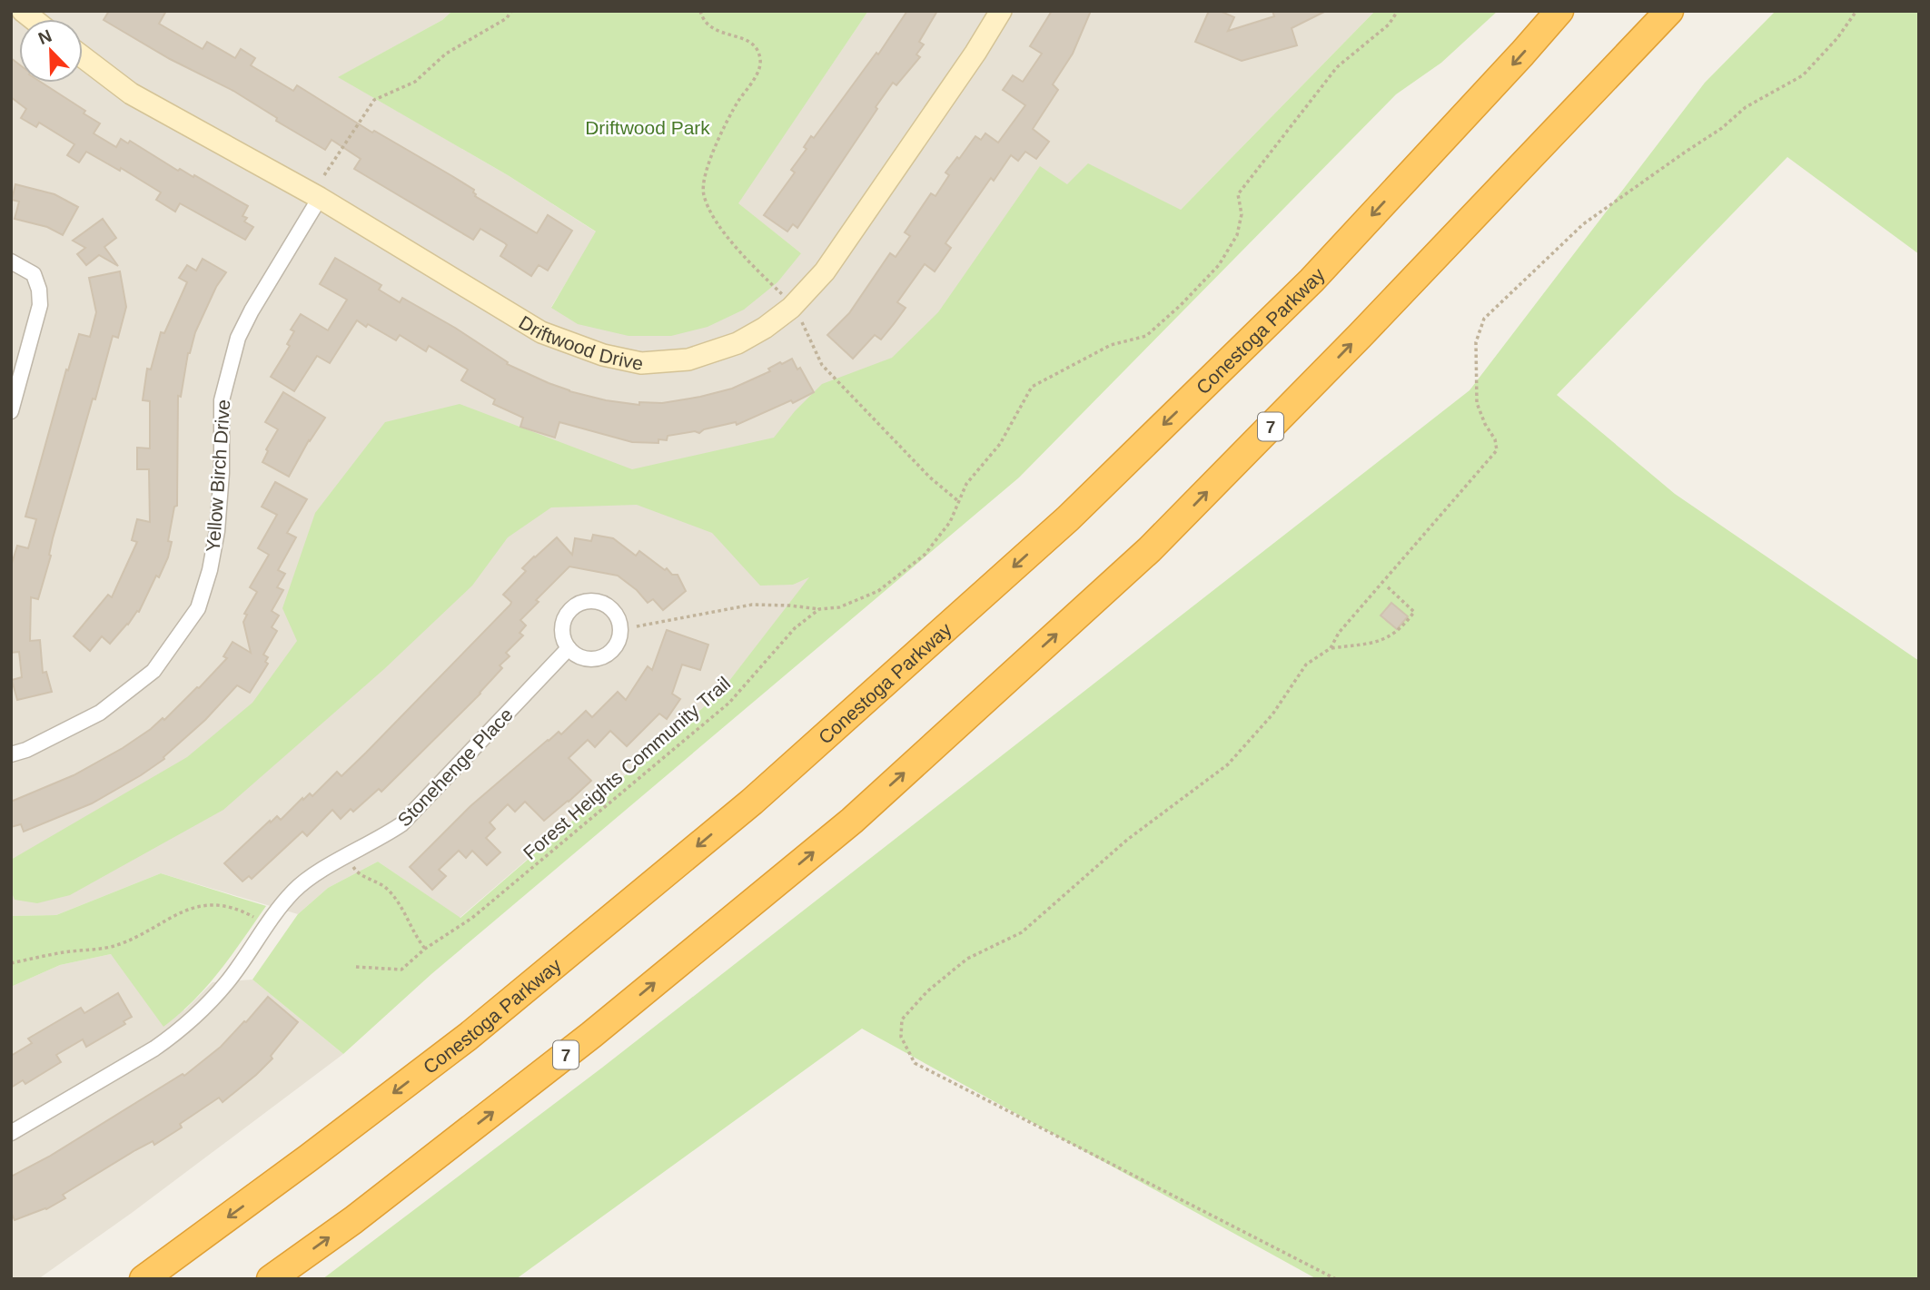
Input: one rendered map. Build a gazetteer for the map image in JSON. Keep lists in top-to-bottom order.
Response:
{
  "streets": {
    "highway": ["Conestoga Parkway", "7"],
    "street": ["Driftwood Drive", "Yellow Birch Drive", "Stonehenge Place"],
    "path": ["Forest Heights Community Trail"]
  },
  "crossings": [
    ["Driftwood Drive", "Yellow Birch Drive"]
  ],
  "parks": ["Driftwood Park"],
  "north": "top left"
}
